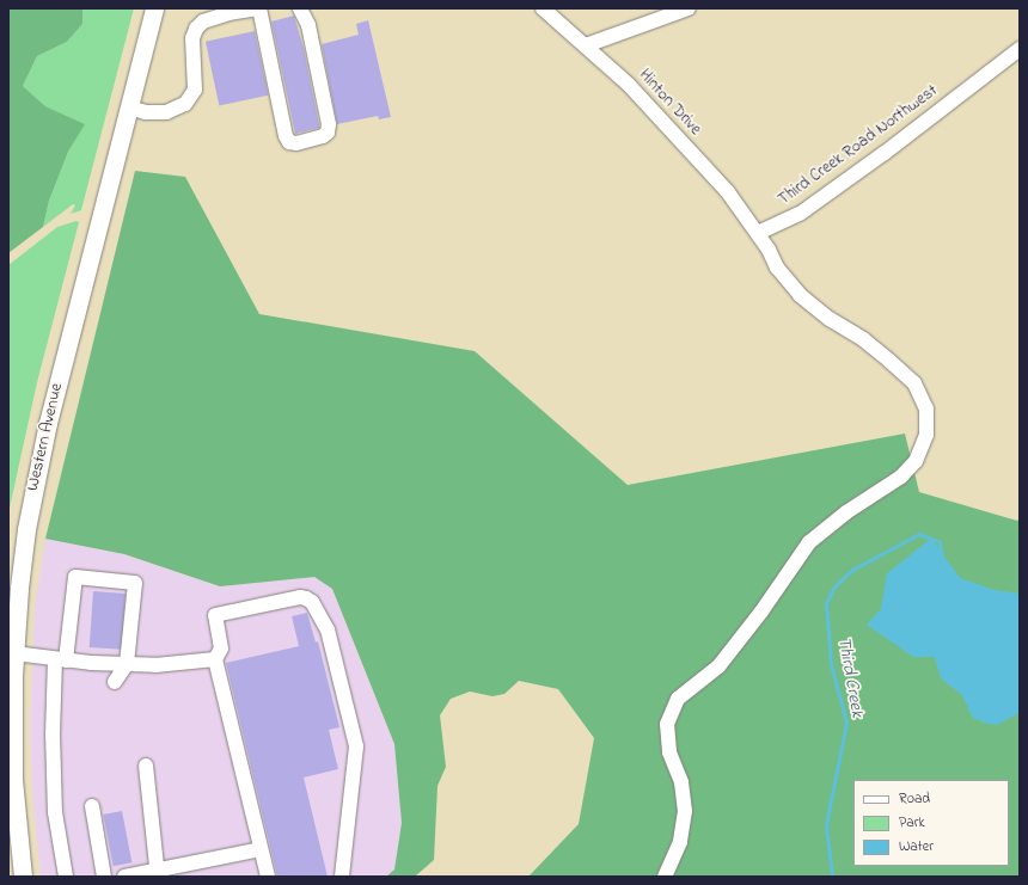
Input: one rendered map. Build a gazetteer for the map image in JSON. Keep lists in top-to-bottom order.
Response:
{
  "streets": {
    "main road": ["Western Avenue"],
    "street": ["Hinton Drive", "Third Creek Road Northwest"]
  },
  "crossings": [
    ["Hinton Drive", "Third Creek Road Northwest"]
  ],
  "water": ["Third Creek"],
  "legend": ["Road", "Park", "Water"]
}
